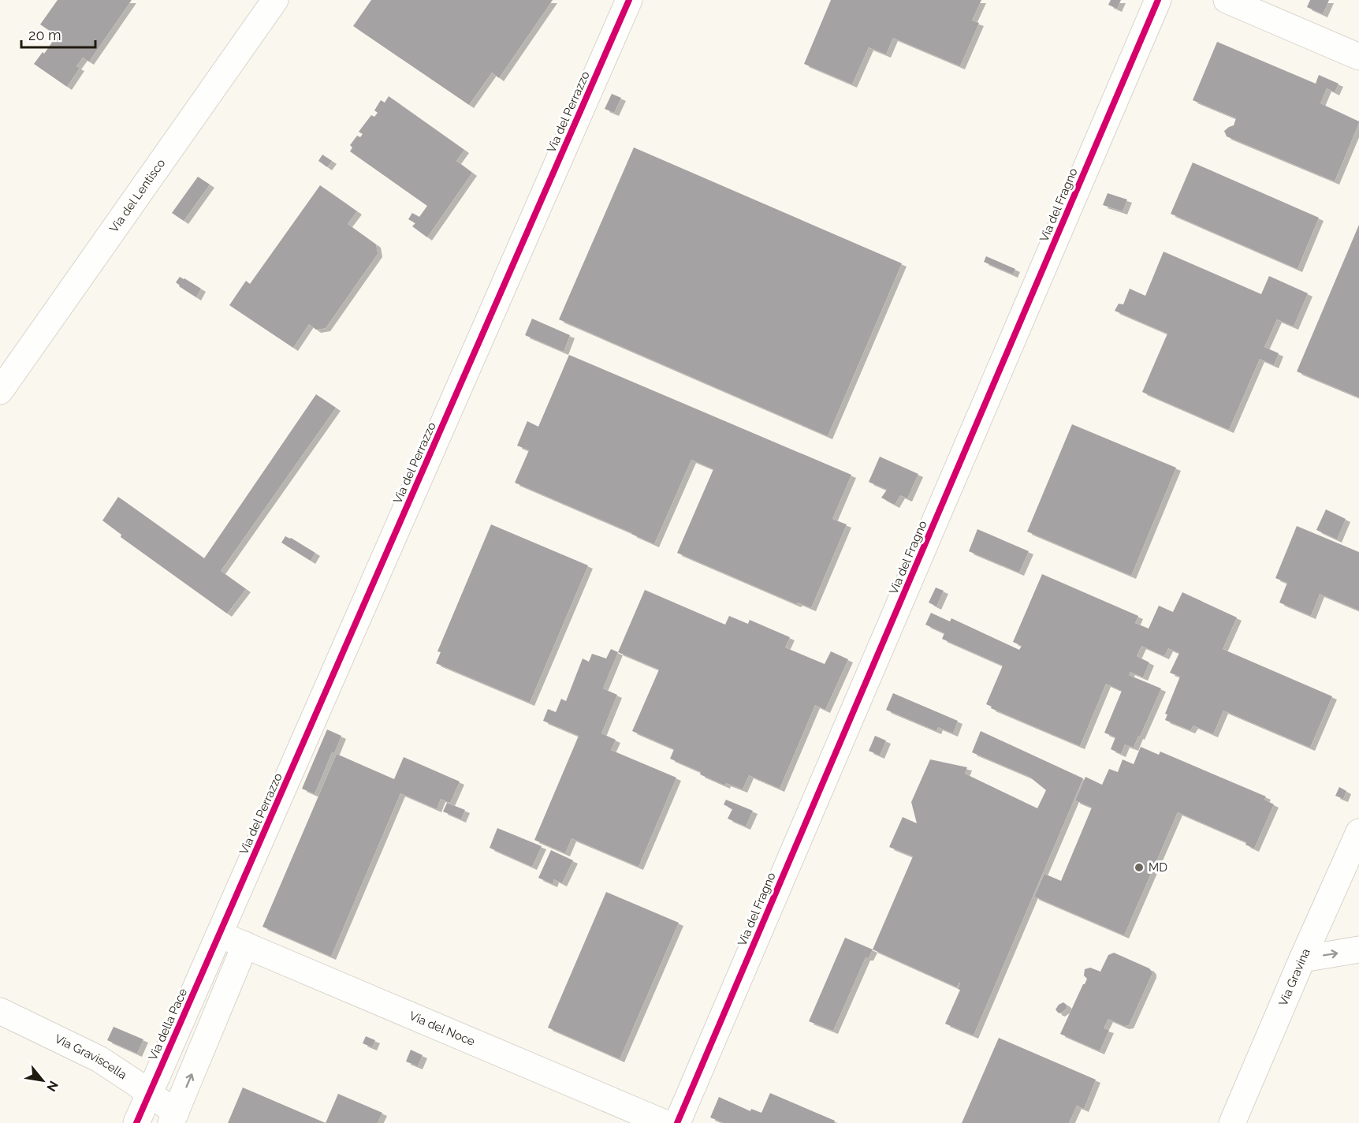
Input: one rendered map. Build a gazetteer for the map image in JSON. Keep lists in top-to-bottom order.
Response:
{
  "streets": {
    "street": [
      "Via del Perrazzo",
      "Via del Lentisco",
      "Via del Fragno",
      "Via Gravina",
      "Via della Pace",
      "Via del Noce",
      "Via Graviscella"
    ]
  },
  "crossings": [
    ["Via del Perrazzo", "Via della Pace"],
    ["Via del Perrazzo", "Via del Noce"],
    ["Via della Pace", "Via del Noce"],
    ["Via della Pace", "Via Graviscella"]
  ],
  "places": ["MD"],
  "scale_bar": "20 m",
  "north": "bottom right"
}
